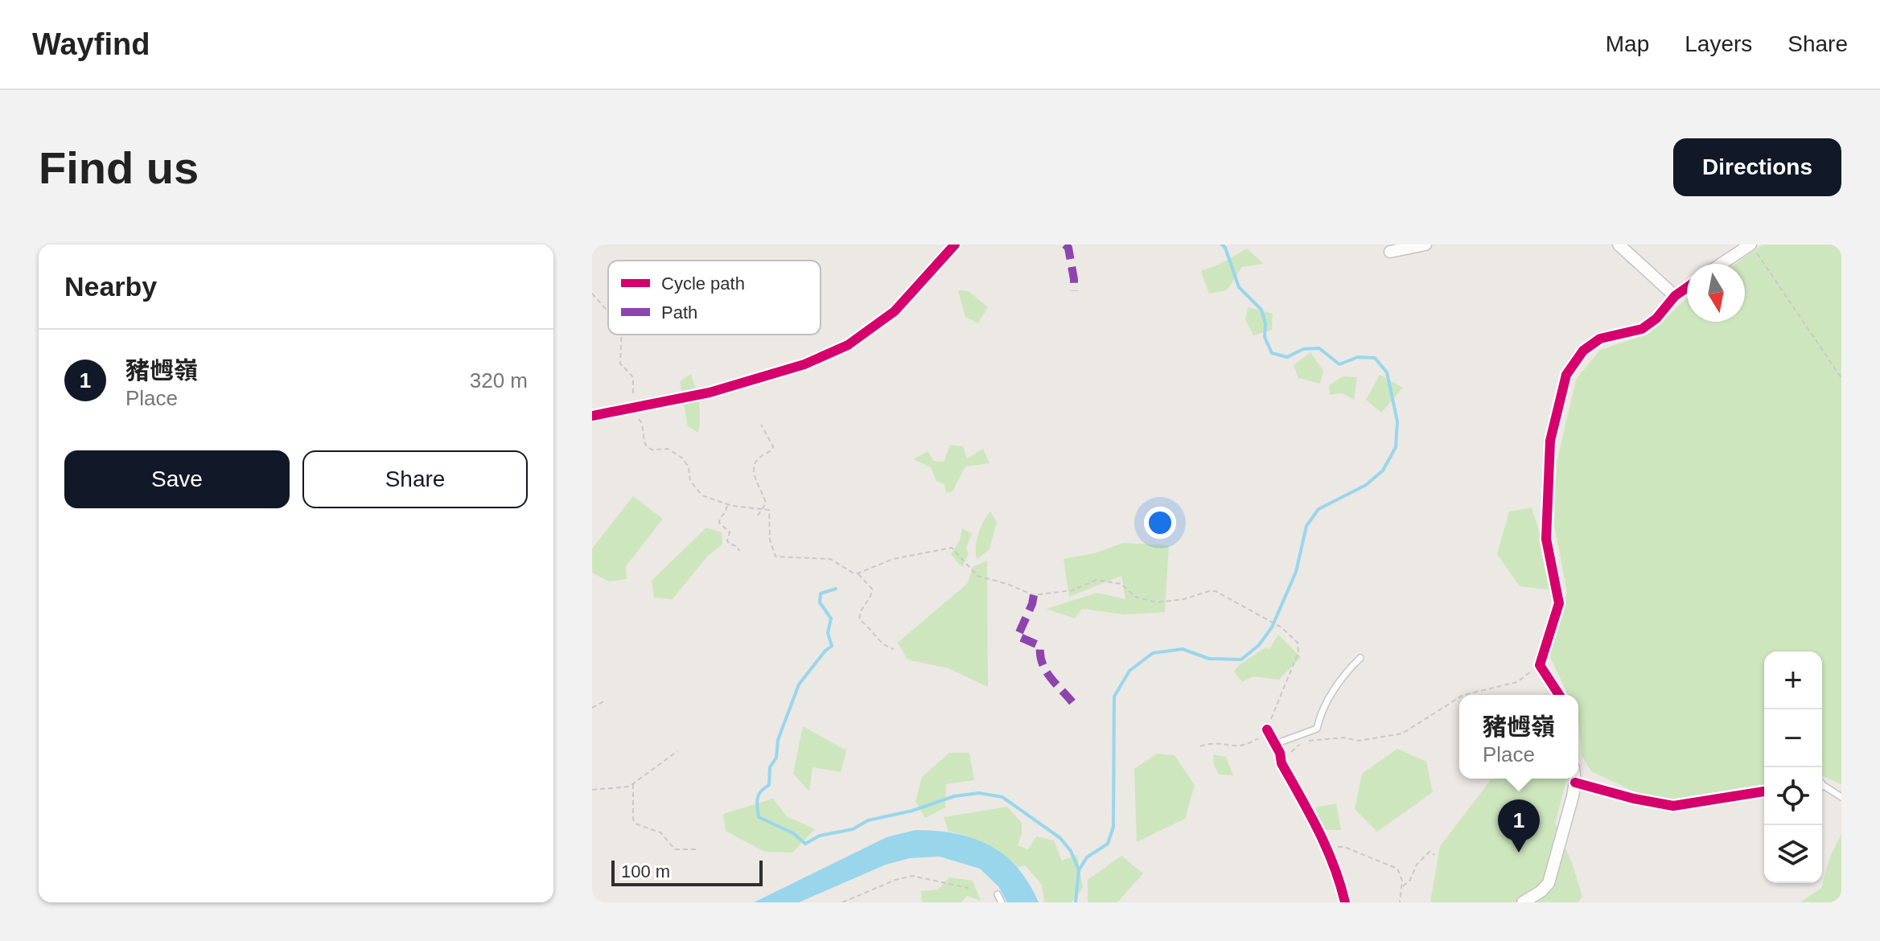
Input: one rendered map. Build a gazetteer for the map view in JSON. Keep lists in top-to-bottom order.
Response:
{
  "legend": ["Cycle path", "Path"],
  "scale_bar": "100 m",
  "north": "bottom",
  "page": {
    "header": "Wayfind",
    "nav": ["Map", "Layers", "Share"],
    "buttons": [
      "Directions",
      ["Save", "Share"]
    ],
    "title": "Find us",
    "heading": "Nearby",
    "list": [
      {
        "mark": "1",
        "name": "豬乸嶺",
        "note": "Place",
        "value": "320 m"
      }
    ],
    "map_buttons": ["+", "−"],
    "popup": ["豬乸嶺", "Place"],
    "pins": "1",
    "scale": "100 m"
  }
}
